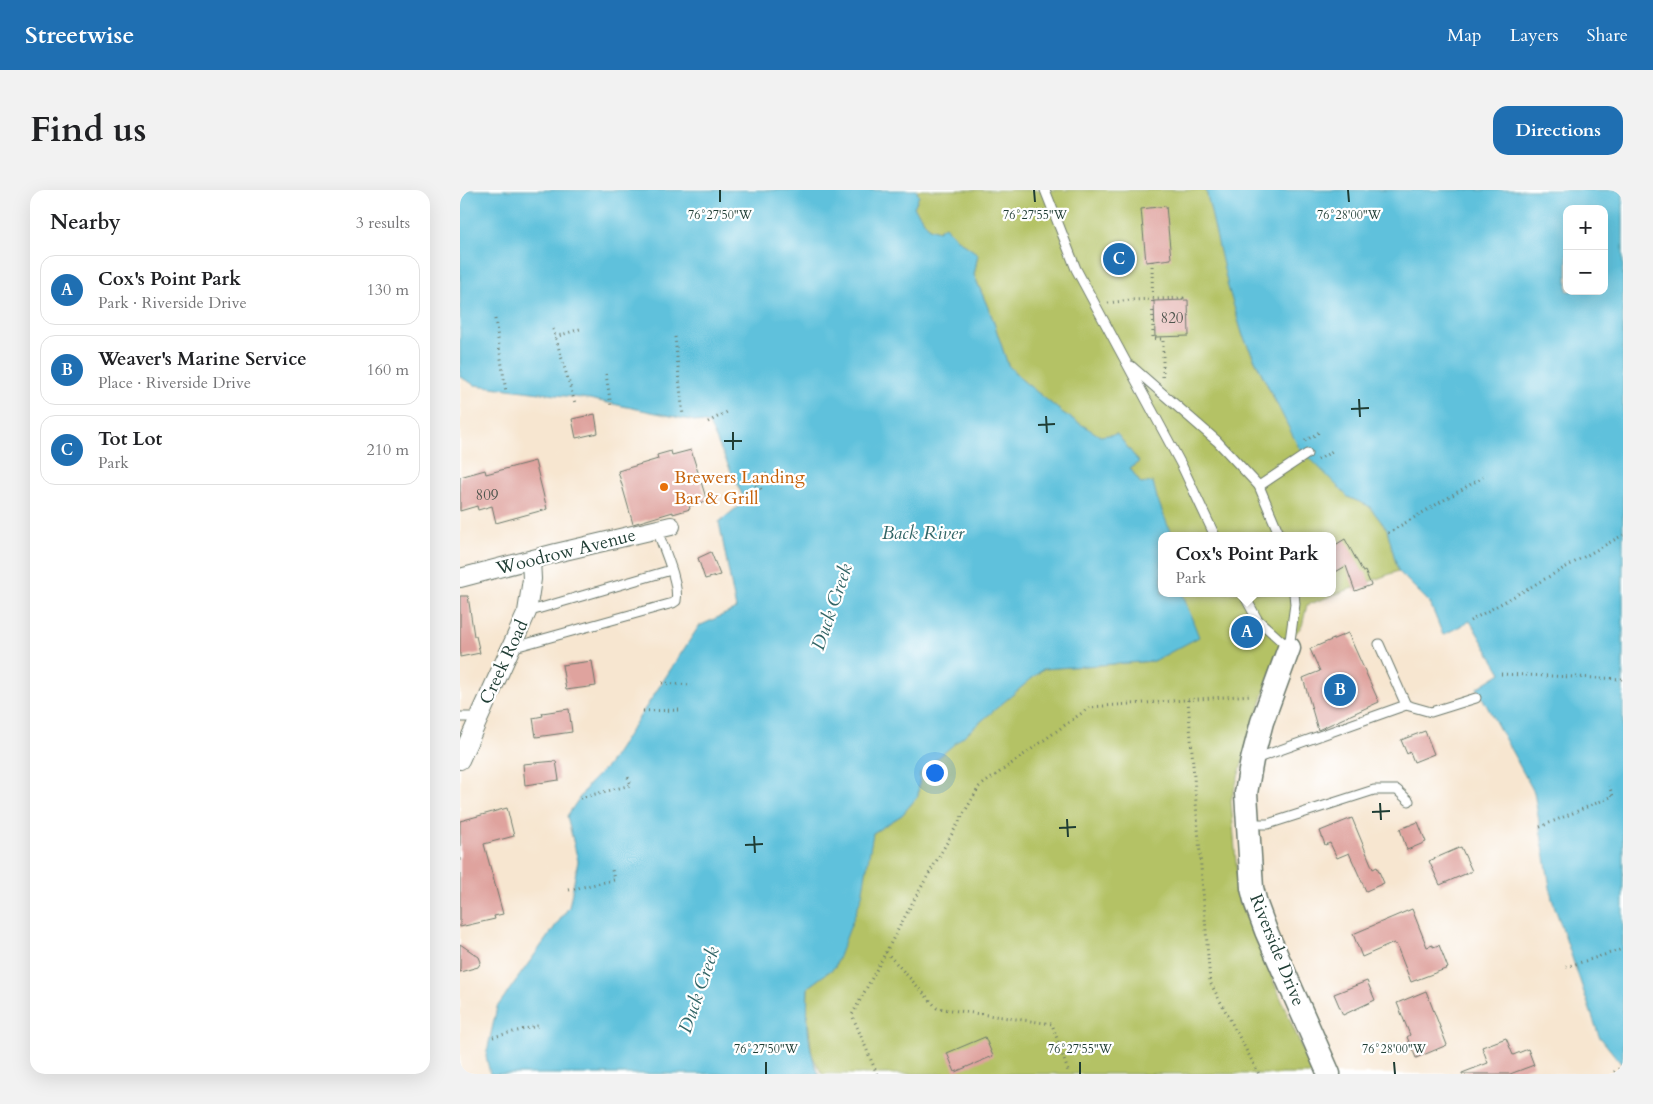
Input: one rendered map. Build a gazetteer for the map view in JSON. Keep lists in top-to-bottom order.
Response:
{
  "streets": {
    "street": ["Woodrow Avenue", "Creek Road", "Riverside Drive"]
  },
  "crossings": [
    ["Woodrow Avenue", "Creek Road"]
  ],
  "water": ["Back River", "Duck Creek"],
  "places": ["Brewers Landing Bar & Grill"],
  "house_numbers": ["820", "809"],
  "page": {
    "header": "Streetwise",
    "nav": ["Map", "Layers", "Share"],
    "title": "Find us",
    "buttons": "Directions",
    "heading": ["Nearby", "3 results"],
    "map_buttons": ["+", "−"],
    "pins": ["C", "A", "B"],
    "list": [
      {
        "mark": "A",
        "name": "Cox's Point Park",
        "note": "Park · Riverside Drive",
        "value": "130 m"
      },
      {
        "mark": "B",
        "name": "Weaver's Marine Service",
        "note": "Place · Riverside Drive",
        "value": "160 m"
      },
      {
        "mark": "C",
        "name": "Tot Lot",
        "note": "Park",
        "value": "210 m"
      }
    ],
    "popup": ["Cox's Point Park", "Park"]
  },
  "coordinates": ["76°27'50\"W", "76°27'55\"W", "76°28'00\"W"]
}
